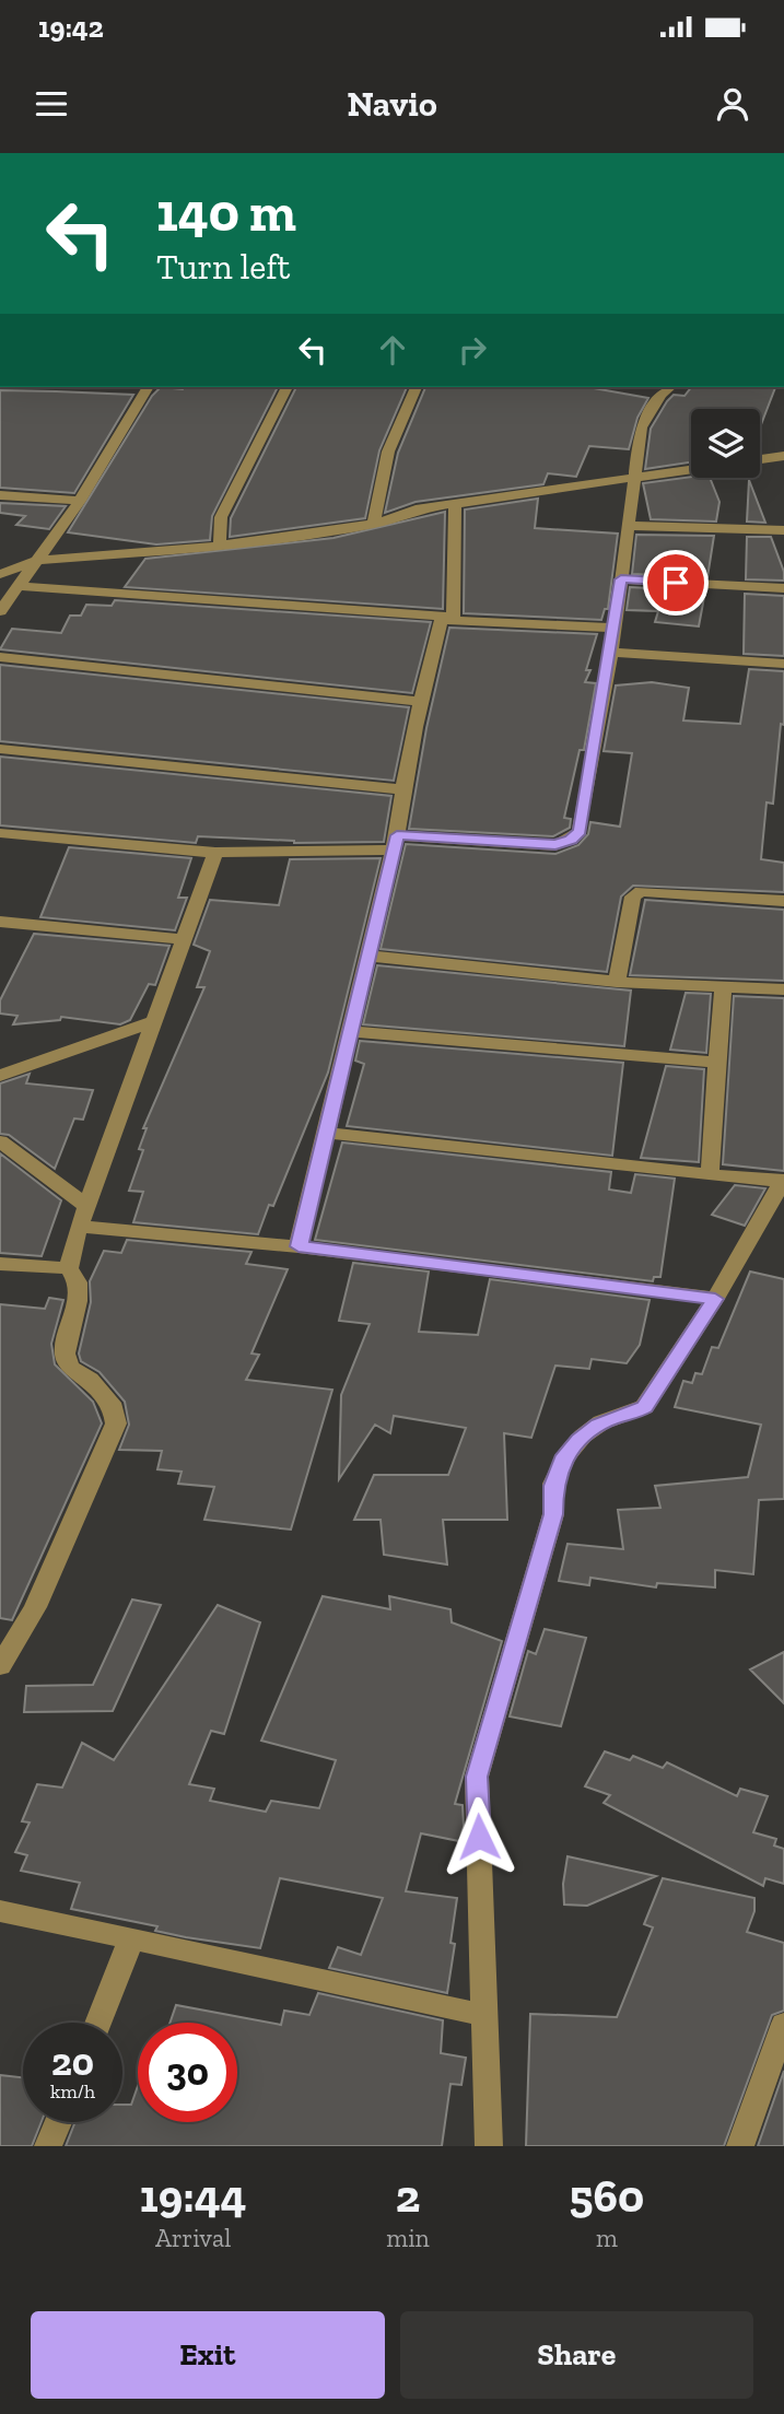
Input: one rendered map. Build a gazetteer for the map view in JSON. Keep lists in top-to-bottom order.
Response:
{
  "page": {
    "status": "19:42",
    "header": "Navio",
    "turn": ["140 m", "Turn left"],
    "speed": "20 km/h",
    "limit": "30",
    "eta": [
      "19:44",
      "Arrival",
      "2",
      "min",
      "560",
      "m"
    ],
    "buttons": ["Exit", "Share"]
  }
}
